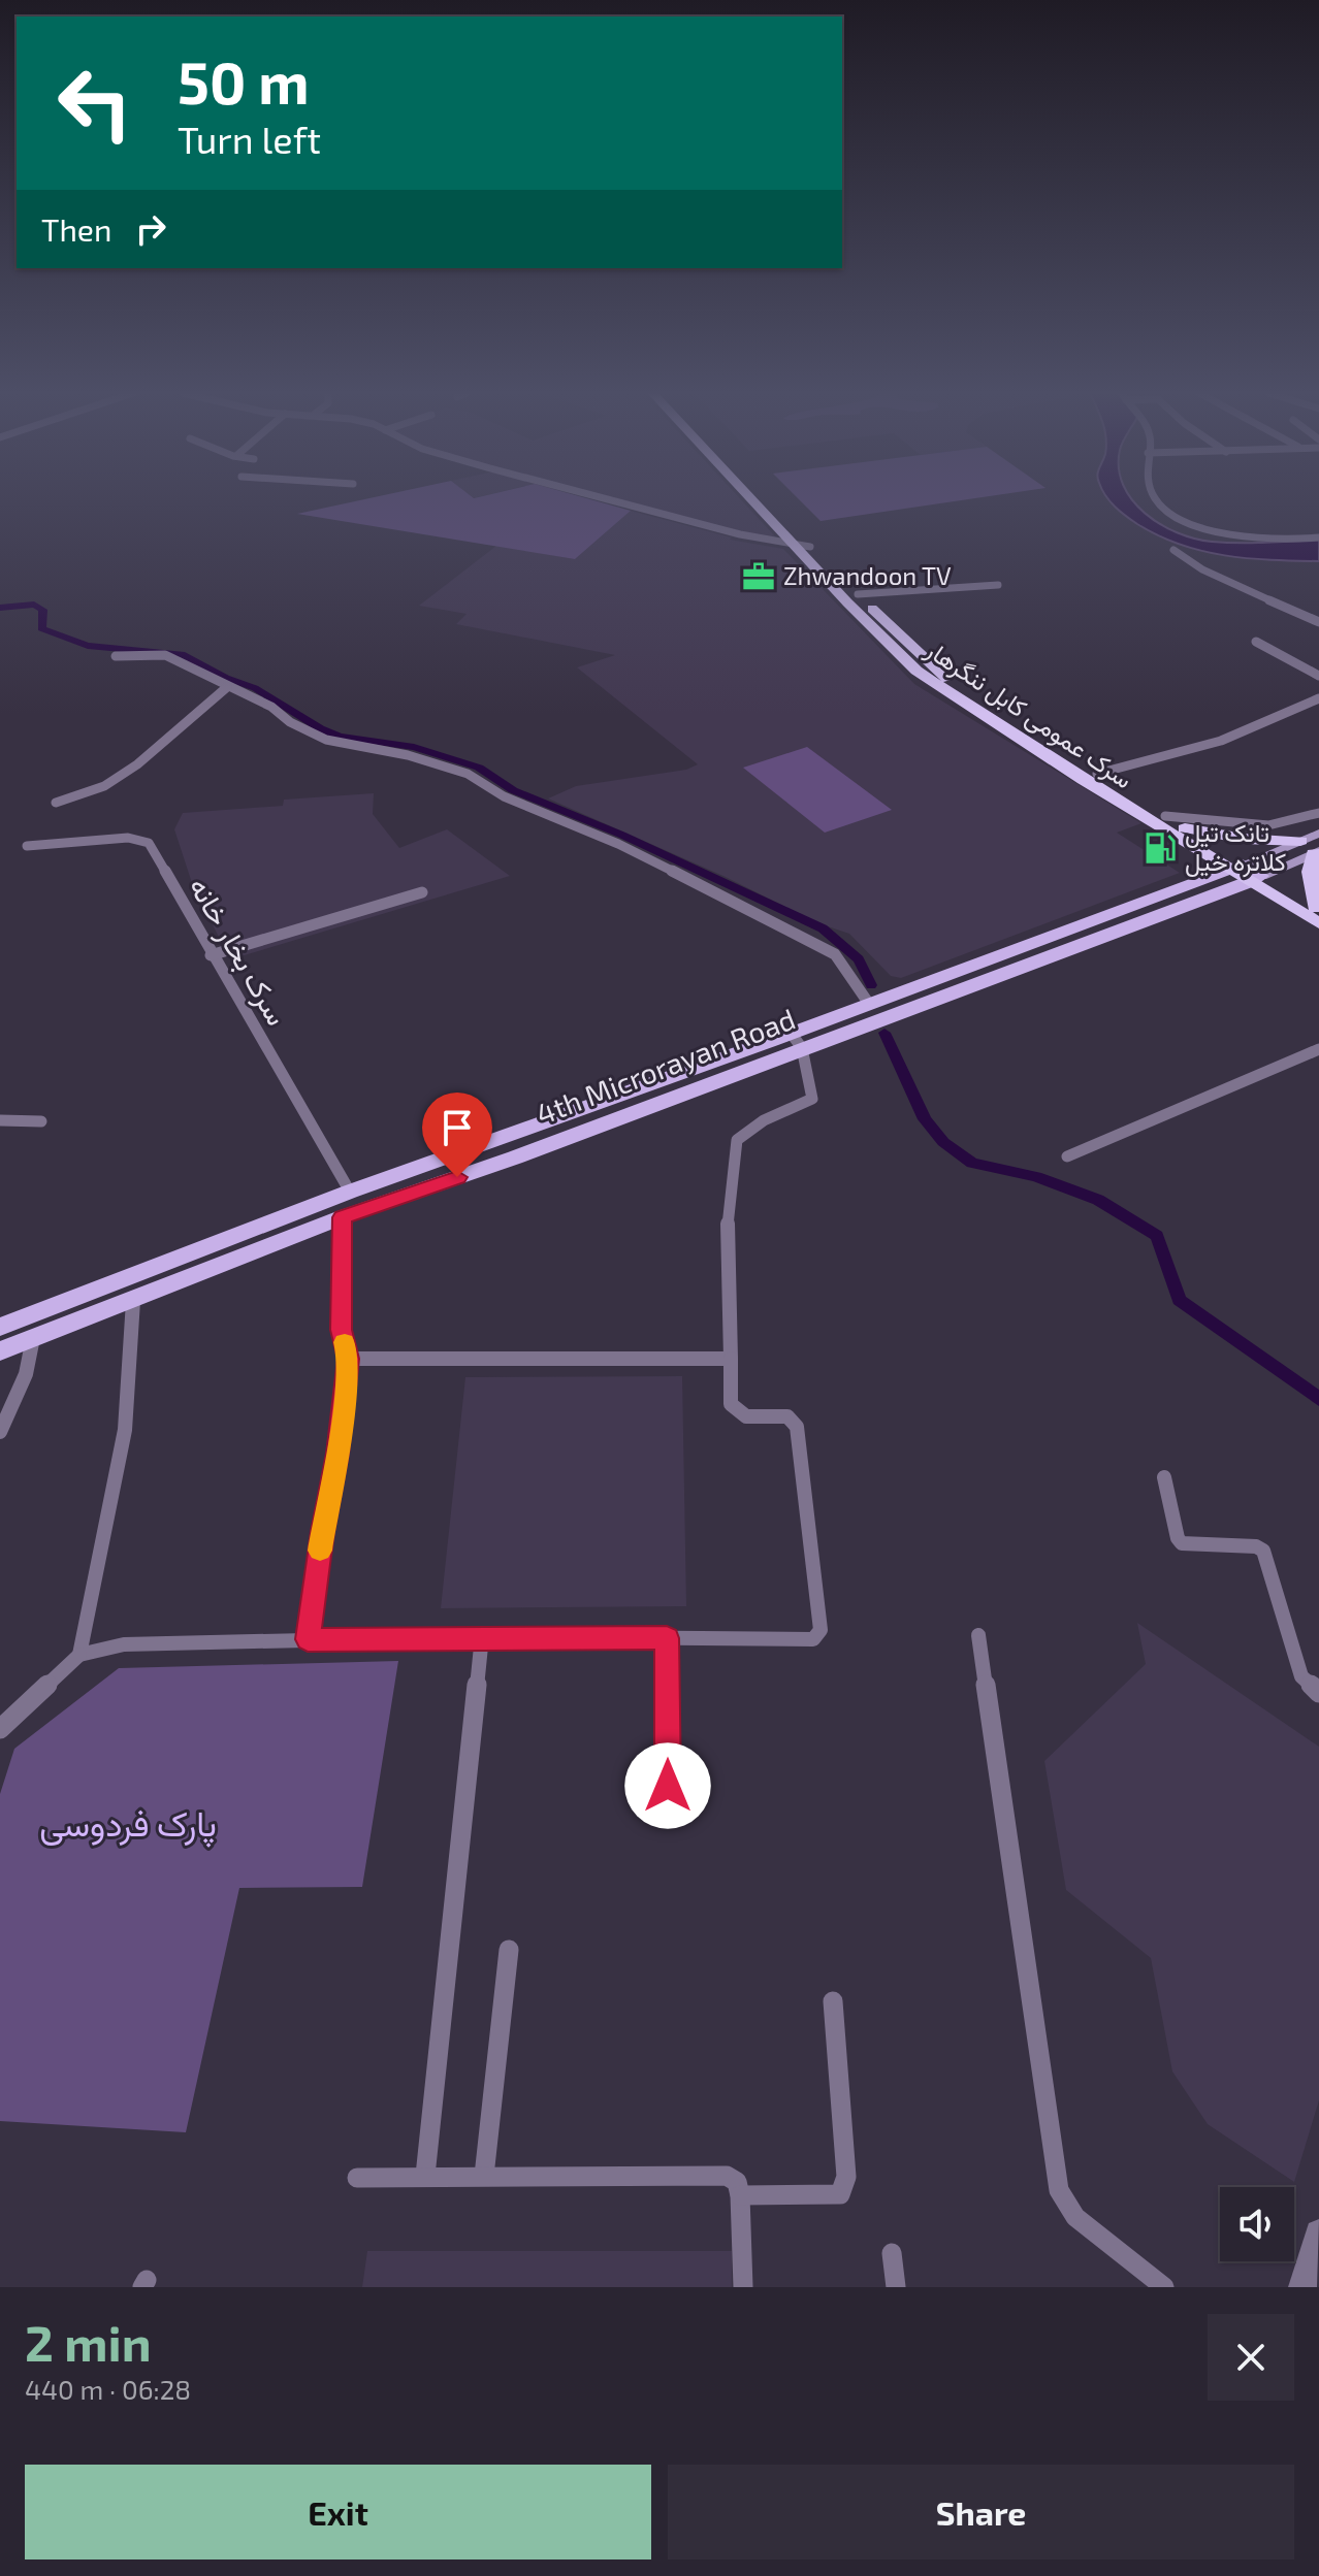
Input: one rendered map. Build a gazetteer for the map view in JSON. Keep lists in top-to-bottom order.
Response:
{
  "streets": {
    "highway": ["سرک عمومی کابل ننگرهار"],
    "main road": ["4th Microrayan Road"],
    "street": ["سرک بخار خانه"]
  },
  "crossings": [
    ["سرک عمومی کابل ننگرهار", "4th Microrayan Road"],
    ["سرک بخار خانه", "4th Microrayan Road"]
  ],
  "parks": ["پارک فردوسی"],
  "places": {
    "office": ["Zhwandoon TV"],
    "fuel station": ["تانک تیل کلاتره خیل"]
  },
  "page": {
    "turn": ["50 m", "Turn left"],
    "then": "Then",
    "heading": ["2 min", "440 m · 06:28"],
    "buttons": ["Exit", "Share"]
  }
}
